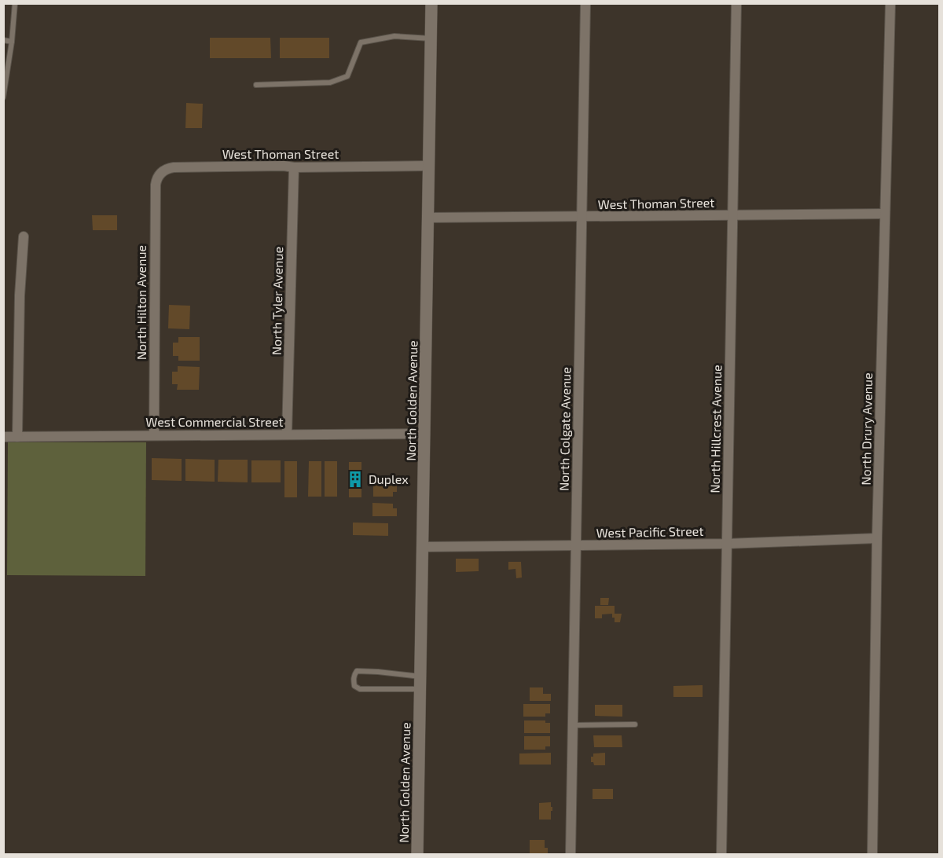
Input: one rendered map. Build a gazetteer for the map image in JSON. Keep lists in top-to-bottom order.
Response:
{
  "streets": {
    "street": [
      "West Thoman Street",
      "North Tyler Avenue",
      "North Hilton Avenue",
      "North Golden Avenue",
      "West Commercial Street",
      "North Colgate Avenue",
      "North Hillcrest Avenue",
      "North Drury Avenue",
      "West Pacific Street"
    ]
  },
  "crossings": [
    ["West Thoman Street", "North Tyler Avenue"],
    ["West Thoman Street", "North Hilton Avenue"],
    ["West Thoman Street", "North Golden Avenue"],
    ["West Thoman Street", "North Colgate Avenue"],
    ["West Thoman Street", "North Hillcrest Avenue"],
    ["West Thoman Street", "North Drury Avenue"],
    ["North Tyler Avenue", "West Commercial Street"],
    ["North Hilton Avenue", "West Commercial Street"],
    ["North Golden Avenue", "West Commercial Street"],
    ["North Golden Avenue", "West Pacific Street"],
    ["North Colgate Avenue", "West Pacific Street"],
    ["North Hillcrest Avenue", "West Pacific Street"],
    ["North Drury Avenue", "West Pacific Street"]
  ],
  "places": {
    "building": ["Duplex"]
  }
}
